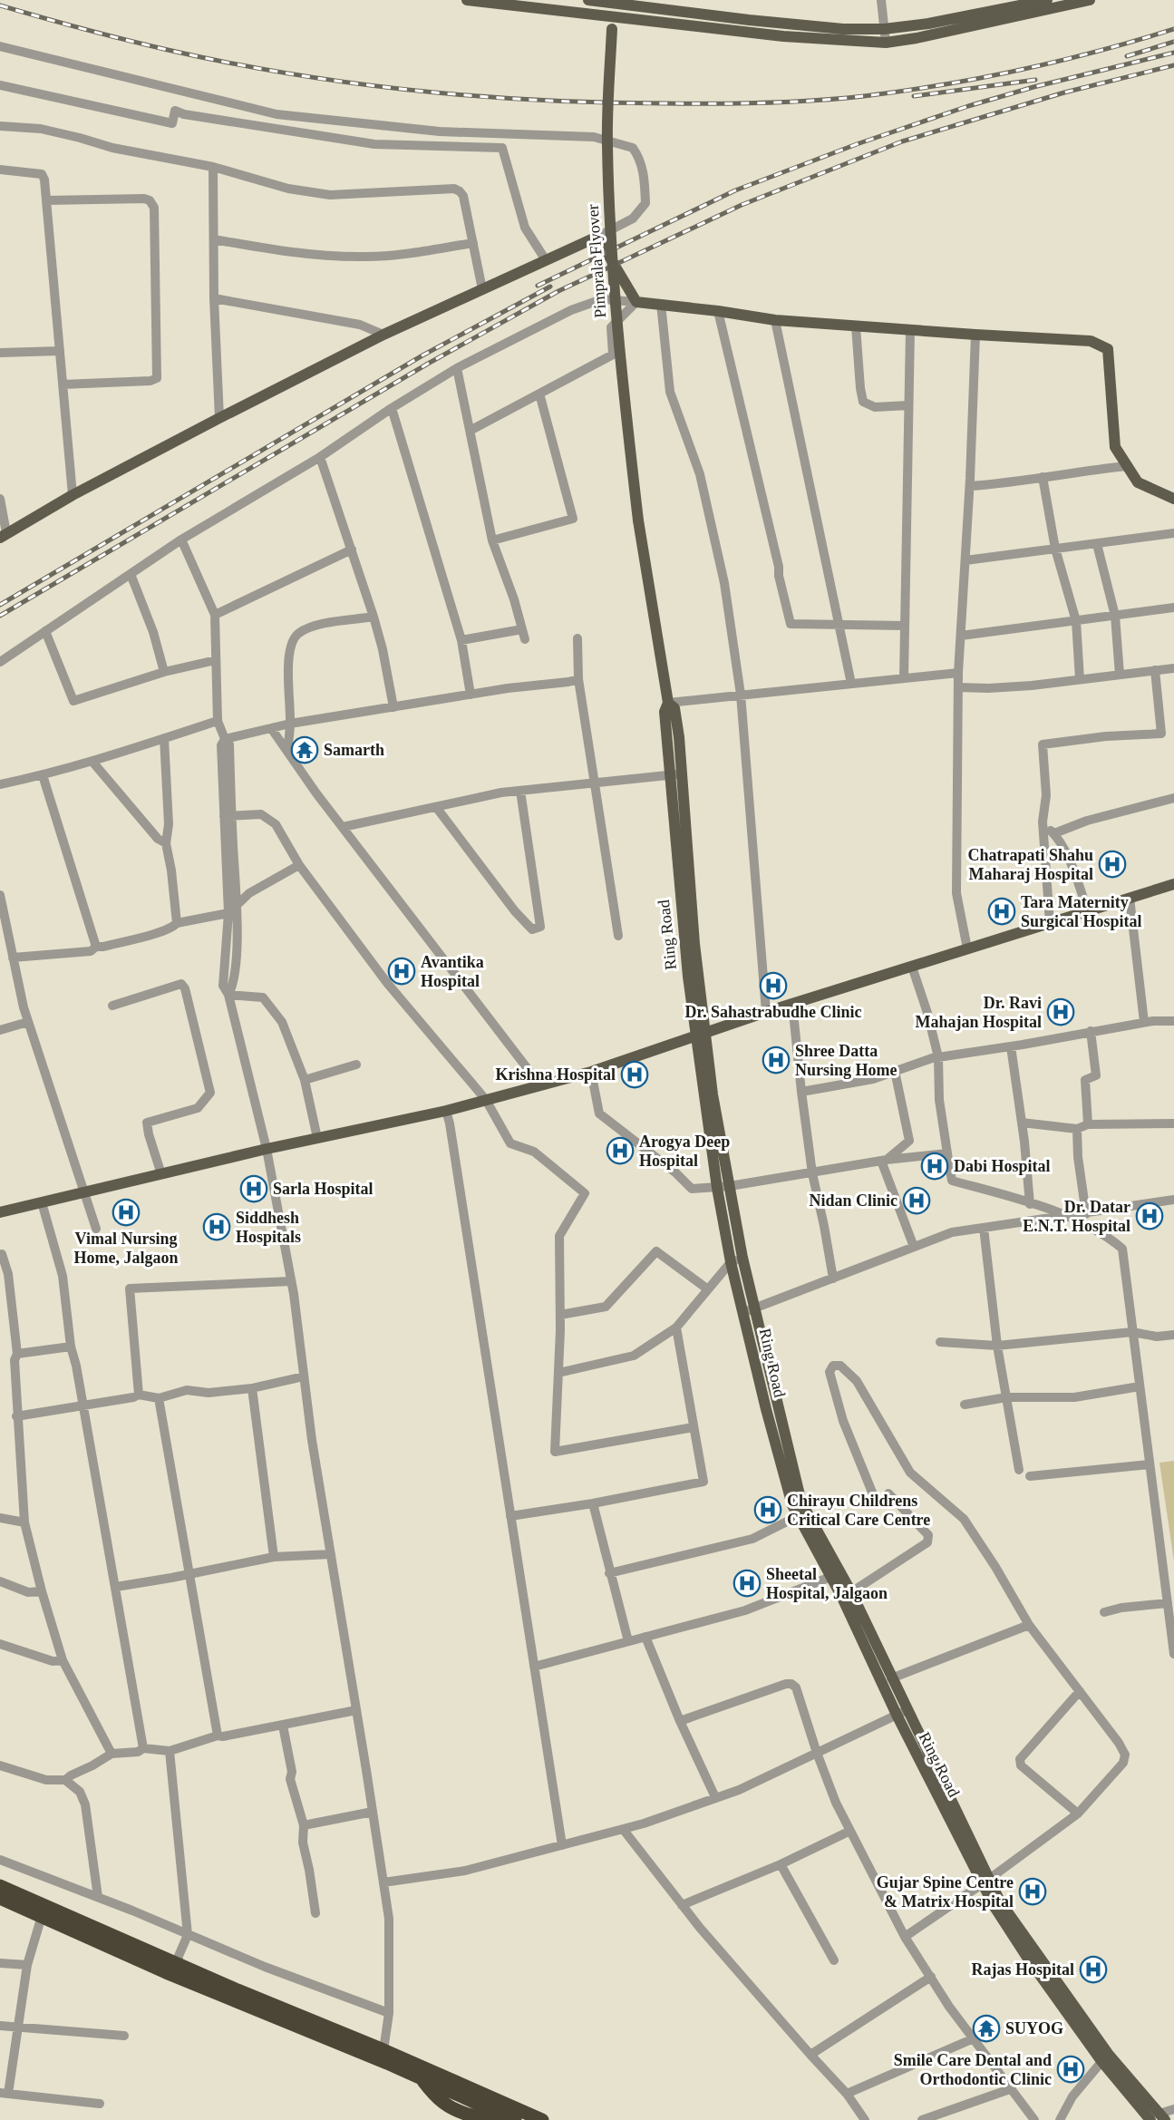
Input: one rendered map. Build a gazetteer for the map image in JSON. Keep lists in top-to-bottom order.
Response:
{
  "streets": {
    "main road": ["Pimprala Flyover", "Ring Road"]
  },
  "crossings": [
    ["Pimprala Flyover", "Ring Road"]
  ],
  "places": {
    "temple": ["Samarth", "SUYOG"],
    "hospital": [
      "Chatrapati Shahu Maharaj Hospital",
      "Tara Maternity Surgical Hospital",
      "Avantika Hospital",
      "Dr. Sahastrabudhe Clinic",
      "Dr. Ravi Mahajan Hospital",
      "Shree Datta Nursing Home",
      "Krishna Hospital",
      "Arogya Deep Hospital",
      "Dabi Hospital",
      "Sarla Hospital",
      "Nidan Clinic",
      "Vimal Nursing Home, Jalgaon",
      "Dr. Datar E.N.T. Hospital",
      "Siddhesh Hospitals",
      "Chirayu Childrens Critical Care Centre",
      "Sheetal Hospital, Jalgaon",
      "Gujar Spine Centre & Matrix Hospital",
      "Rajas Hospital",
      "Smile Care Dental and Orthodontic Clinic"
    ]
  }
}
